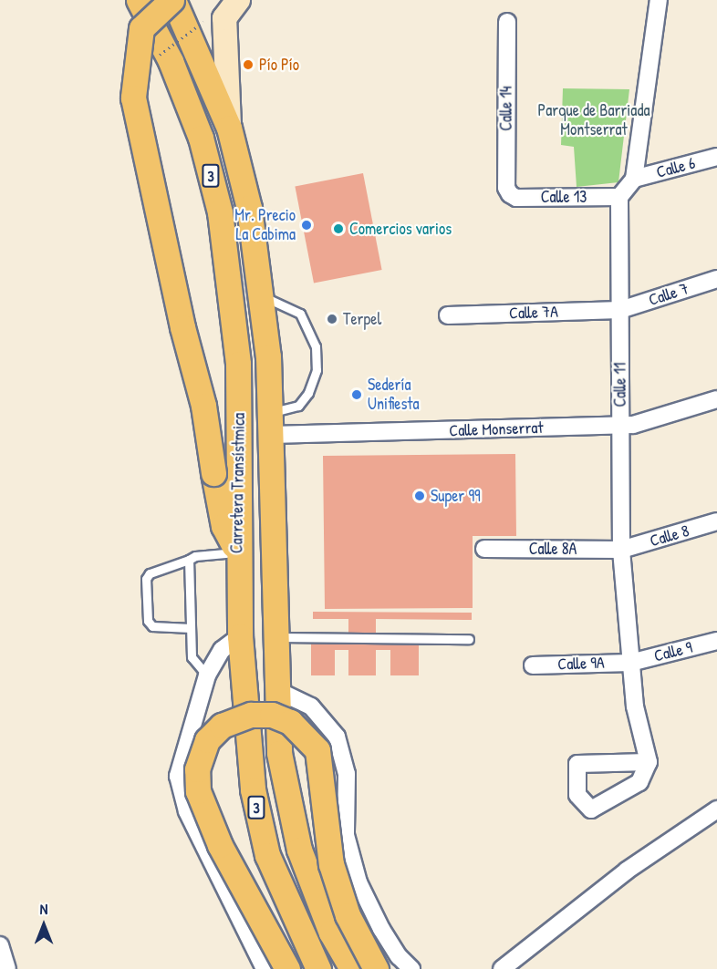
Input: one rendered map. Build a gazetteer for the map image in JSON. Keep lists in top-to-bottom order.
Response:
{
  "streets": {
    "main road": ["3", "Carretera Transístmica"],
    "street": [
      "Calle 14",
      "Calle 6",
      "Calle 13",
      "Calle 7",
      "Calle 7A",
      "Calle 11",
      "Calle Monserrat",
      "Calle 8",
      "Calle 8A",
      "Calle 9",
      "Calle 9A"
    ]
  },
  "crossings": [
    ["Calle 14", "Calle 13"],
    ["Calle 13", "Calle 11"],
    ["Calle 7", "Calle 7A"],
    ["Calle 7", "Calle 11"],
    ["Calle 7A", "Calle 11"],
    ["Calle 11", "Calle Monserrat"],
    ["Calle 11", "Calle 8"],
    ["Calle 11", "Calle 8A"],
    ["Calle 11", "Calle 9"],
    ["Calle 11", "Calle 9A"],
    ["Calle Monserrat", "Carretera Transístmica"],
    ["Calle 8", "Calle 8A"],
    ["Calle 9", "Calle 9A"]
  ],
  "parks": ["Parque de Barriada Montserrat"],
  "places": [
    "Pío Pío",
    "Mr. Precio La Cabima",
    "Comercios varios",
    "Terpel",
    "Sedería Unifiesta",
    "Super 99"
  ],
  "north": "top"
}
